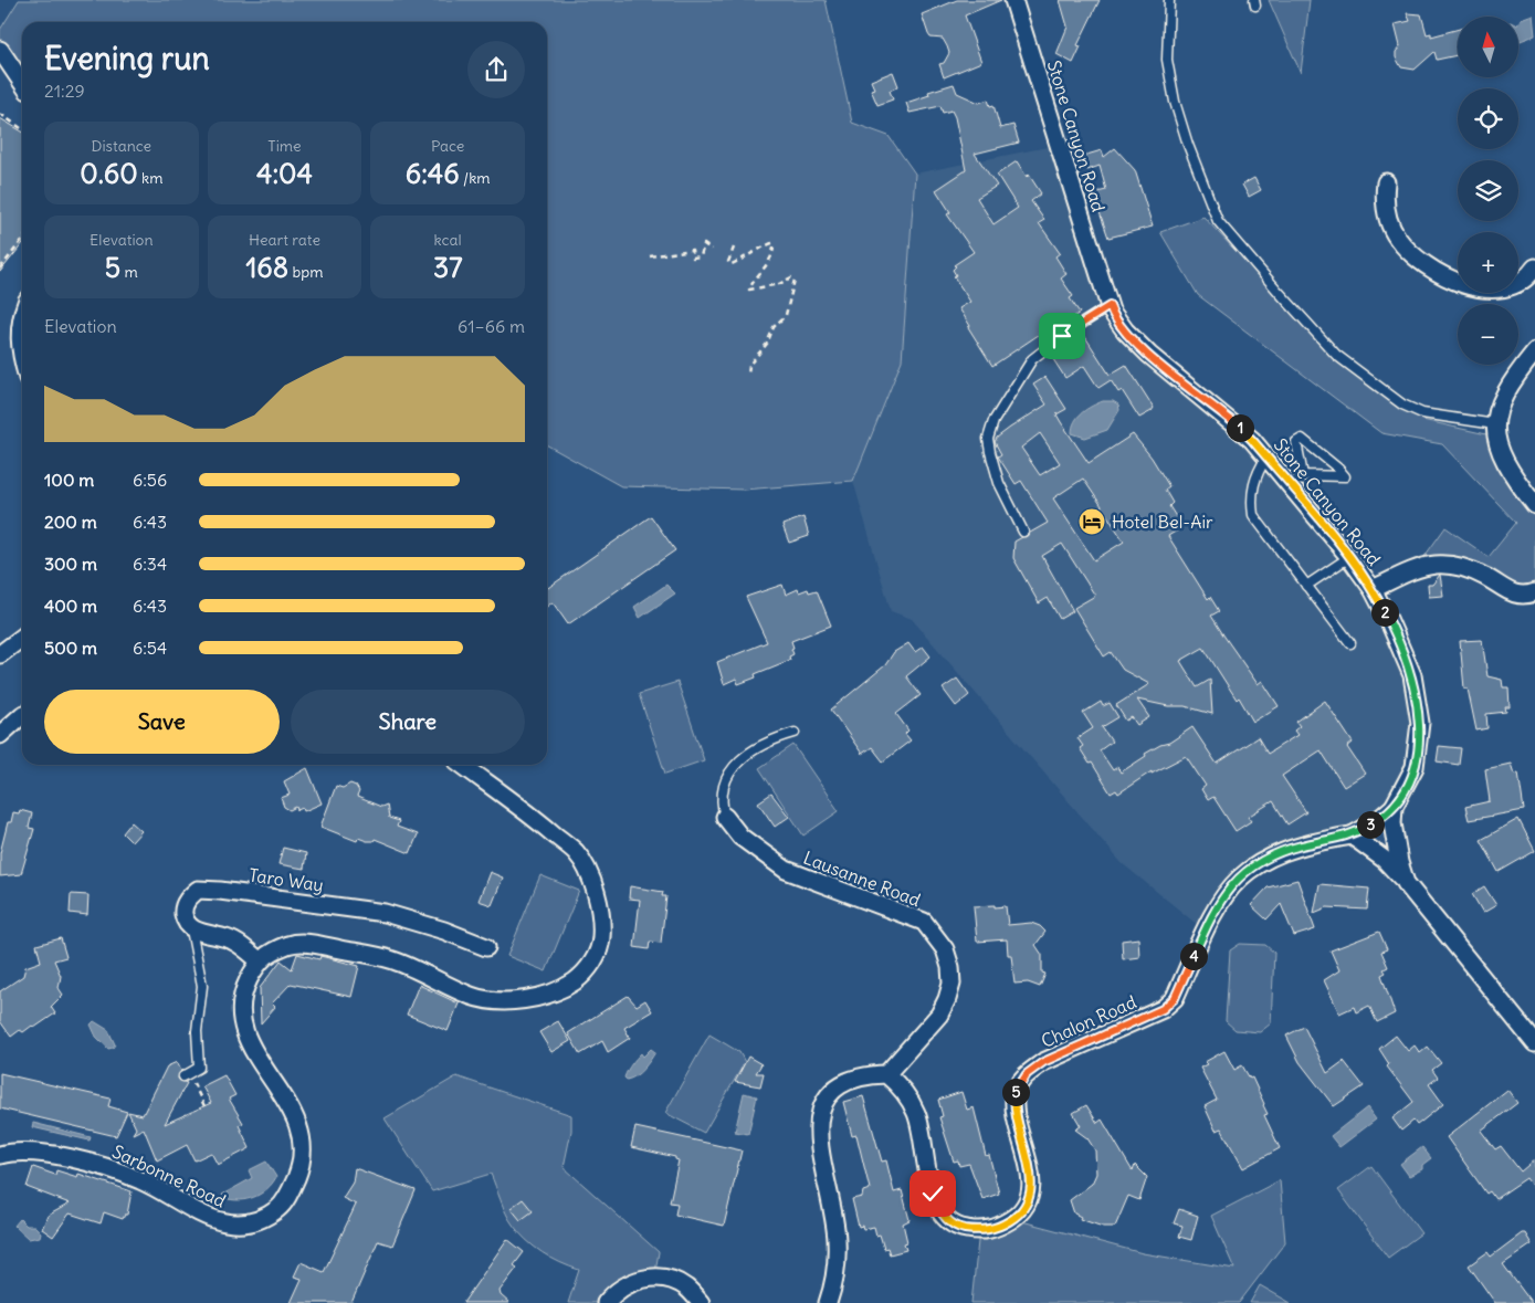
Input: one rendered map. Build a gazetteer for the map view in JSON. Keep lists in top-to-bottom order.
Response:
{
  "streets": {
    "street": [
      "Stone Canyon Road",
      "Lausanne Road",
      "Taro Way",
      "Chalon Road",
      "Sarbonne Road"
    ]
  },
  "crossings": [
    ["Stone Canyon Road", "Chalon Road"],
    ["Lausanne Road", "Chalon Road"]
  ],
  "places": {
    "hotel": ["Hotel Bel-Air"]
  },
  "north": "top",
  "page": {
    "map_buttons": ["+", "−"],
    "heading": ["Evening run", "21:29"],
    "stats": [
      ["Distance", "0.60 km"],
      ["Time", "4:04"],
      ["Pace", "6:46 /km"],
      ["Elevation", "5 m"],
      ["Heart rate", "168 bpm"],
      ["kcal", "37"]
    ],
    "chart": ["Elevation", "61–66 m"],
    "pins": [
      "1",
      "2",
      "3",
      "4",
      "5"
    ],
    "list": [
      {
        "name": "100 m",
        "note": "6:56"
      },
      {
        "name": "200 m",
        "note": "6:43"
      },
      {
        "name": "300 m",
        "note": "6:34"
      },
      {
        "name": "400 m",
        "note": "6:43"
      },
      {
        "name": "500 m",
        "note": "6:54"
      }
    ],
    "buttons": ["Save", "Share"]
  }
}
